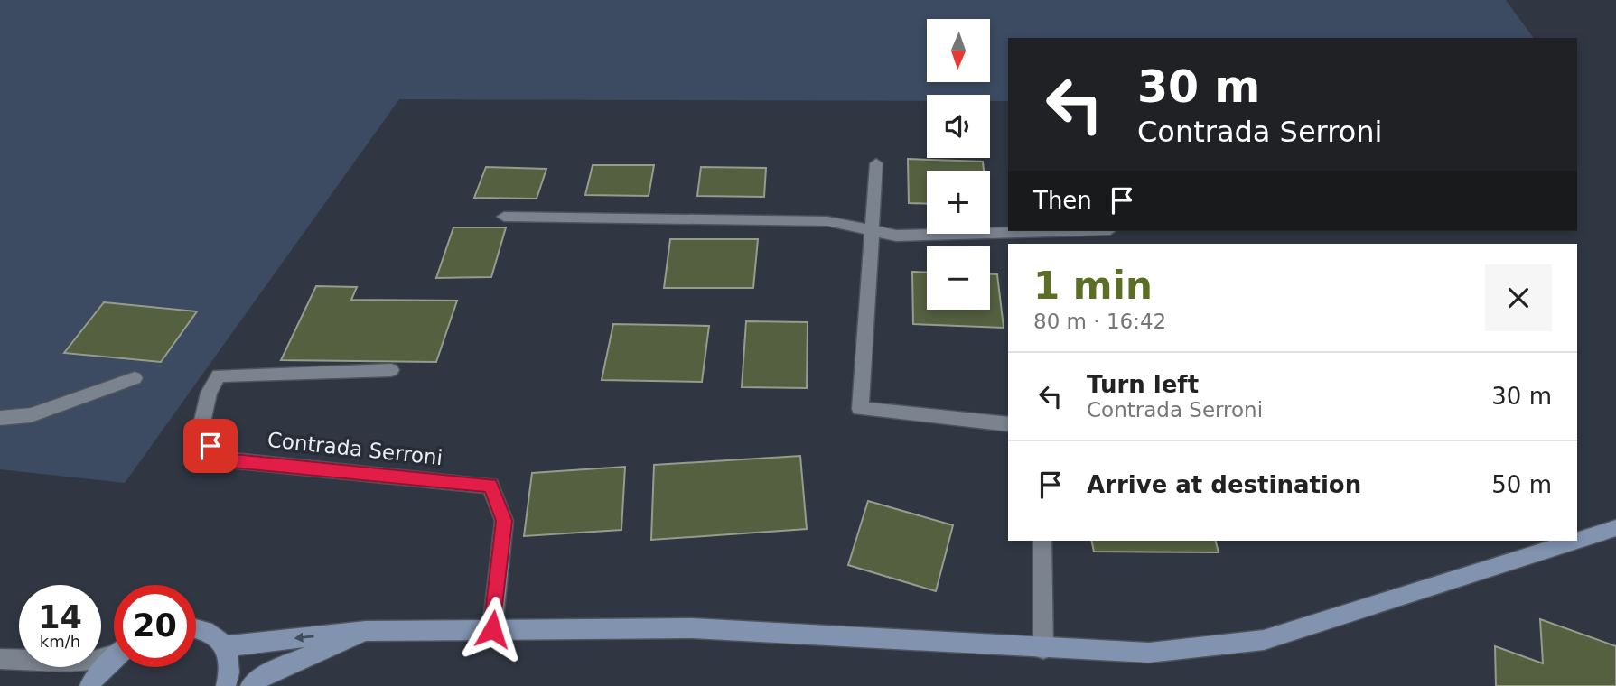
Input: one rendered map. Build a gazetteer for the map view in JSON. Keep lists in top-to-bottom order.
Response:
{
  "streets": {
    "street": ["Contrada Serroni"]
  },
  "north": "bottom",
  "page": {
    "map_buttons": ["+", "−"],
    "turn": ["30 m", "Contrada Serroni"],
    "then": "Then",
    "heading": ["1 min", "80 m · 16:42"],
    "list": [
      {
        "name": "Turn left",
        "note": "Contrada Serroni",
        "value": "30 m"
      },
      {
        "name": "Arrive at destination",
        "value": "50 m"
      }
    ],
    "speed": "14 km/h",
    "limit": "20"
  }
}
